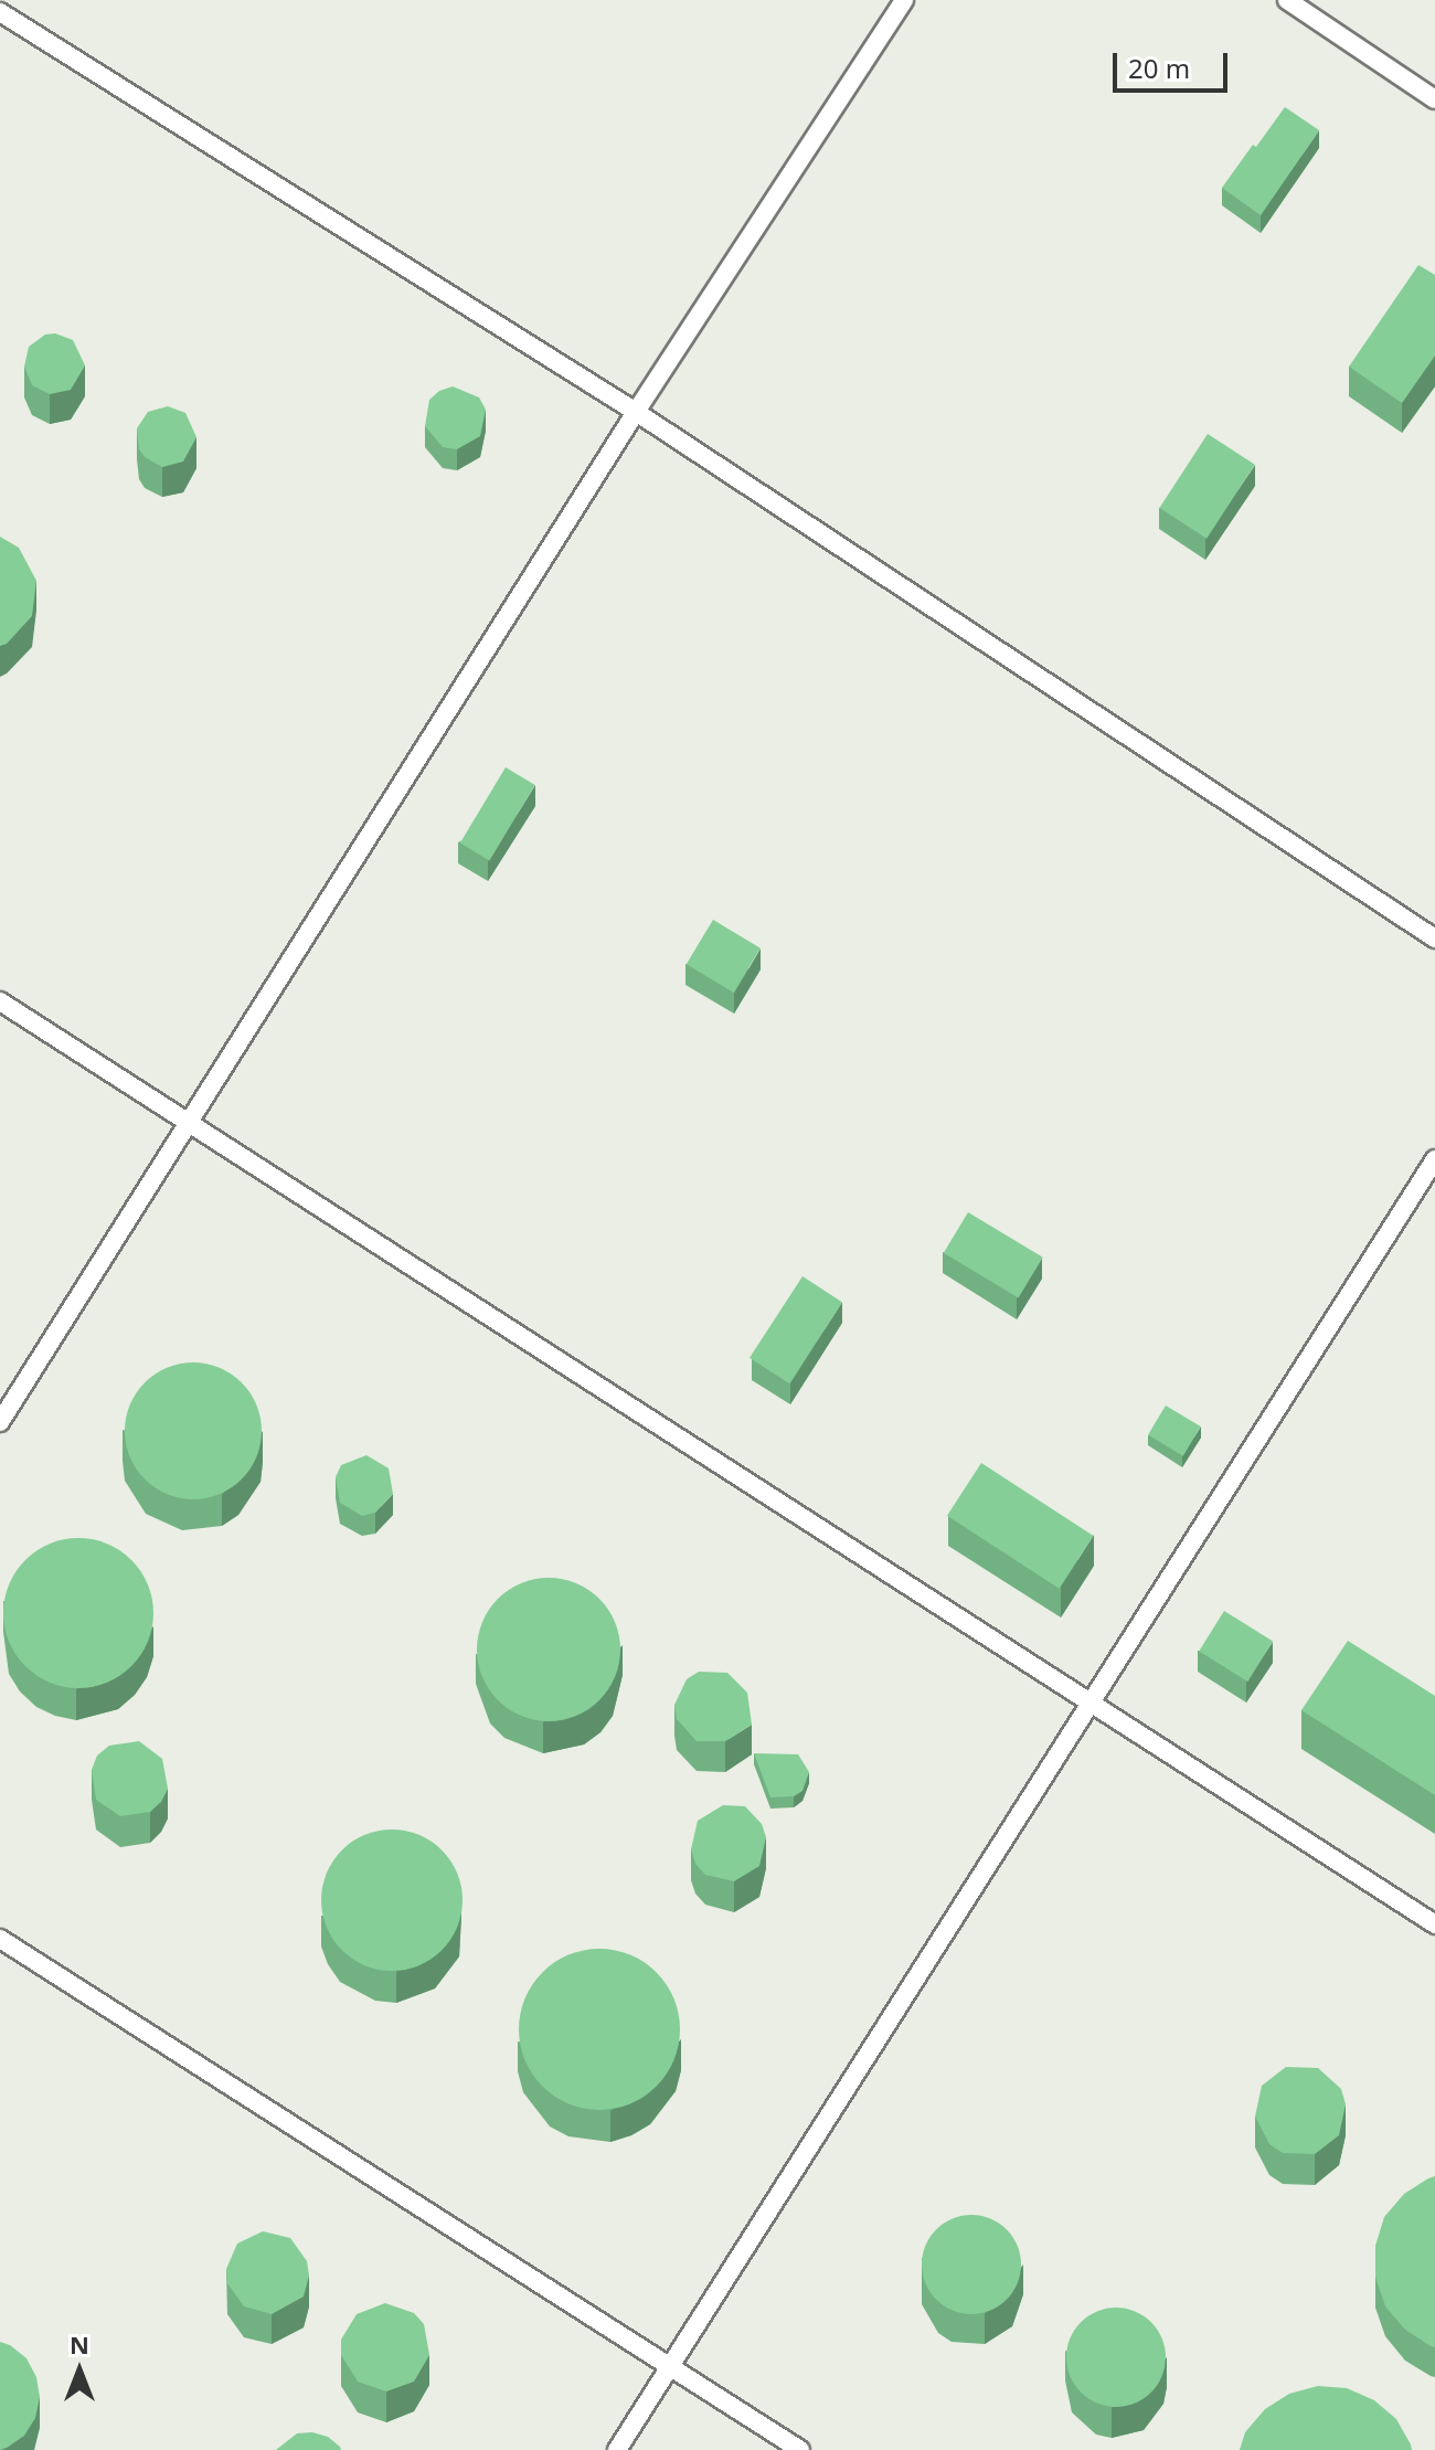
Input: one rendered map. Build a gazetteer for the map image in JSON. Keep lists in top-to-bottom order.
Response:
{
  "scale_bar": "20 m",
  "north": "top"
}
